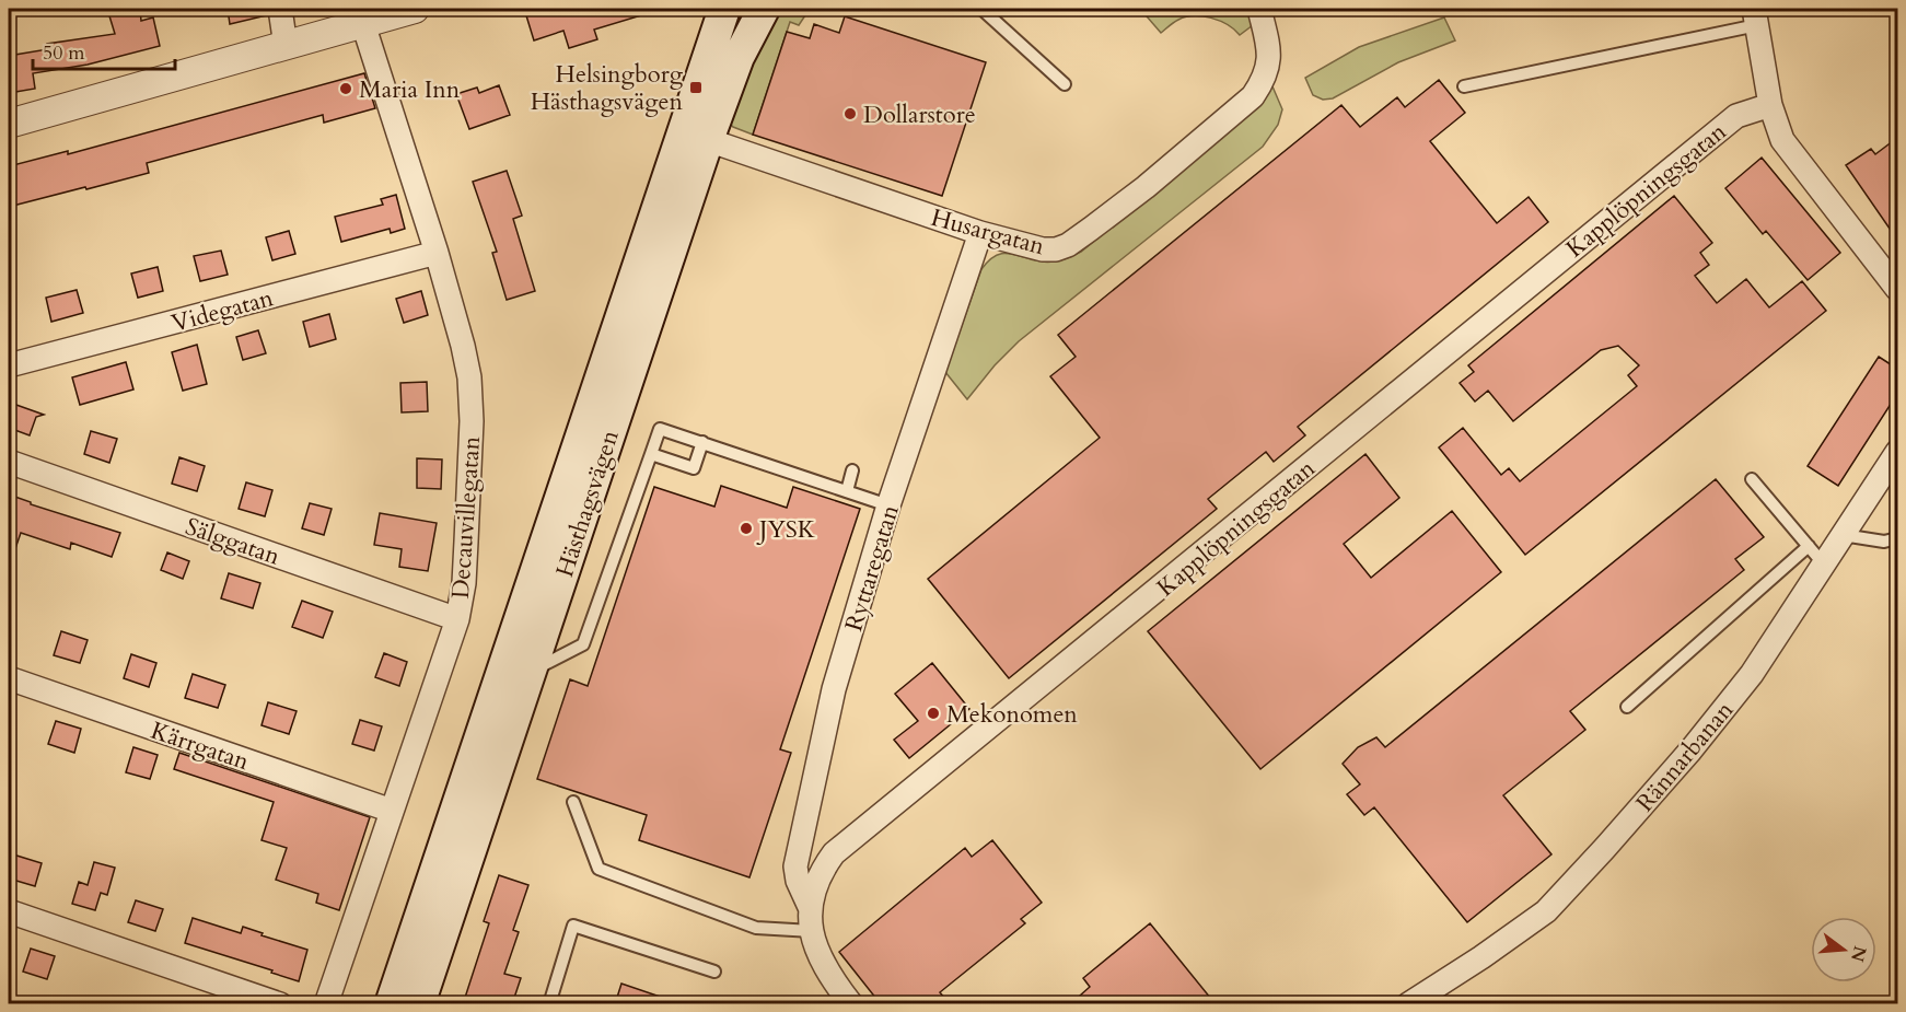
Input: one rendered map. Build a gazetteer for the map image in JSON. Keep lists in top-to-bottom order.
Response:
{
  "streets": {
    "main road": ["Hästhagsvägen"],
    "street": [
      "Kapplöpningsgatan",
      "Husargatan",
      "Videgatan",
      "Decauvillegatan",
      "Sälggatan",
      "Ryttaregatan",
      "Kärrgatan",
      "Rännarbanan"
    ]
  },
  "crossings": [
    ["Kapplöpningsgatan", "Ryttaregatan"],
    ["Husargatan", "Hästhagsvägen"],
    ["Husargatan", "Ryttaregatan"],
    ["Videgatan", "Decauvillegatan"],
    ["Decauvillegatan", "Sälggatan"],
    ["Decauvillegatan", "Kärrgatan"]
  ],
  "places": {
    "transit": ["Helsingborg Hästhagsvägen"],
    "other": [
      "Maria Inn",
      "Dollarstore",
      "JYSK",
      "Mekonomen"
    ]
  },
  "scale_bar": "50 m",
  "north": "right"
}
